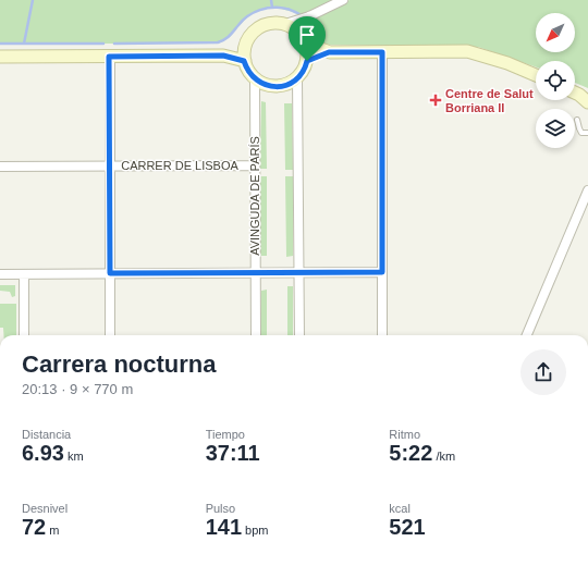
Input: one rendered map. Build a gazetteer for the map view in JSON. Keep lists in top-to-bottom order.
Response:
{
  "streets": {
    "street": ["CARRER DE LISBOA", "AVINGUDA DE PARÍS"]
  },
  "crossings": [
    ["CARRER DE LISBOA", "AVINGUDA DE PARÍS"]
  ],
  "places": {
    "health": ["Centre de Salut Borriana II"]
  },
  "north": "bottom left",
  "page": {
    "heading": ["Carrera nocturna", "20:13 · 9 × 770 m"],
    "stats": [
      ["Distancia", "6.93 km"],
      ["Tiempo", "37:11"],
      ["Ritmo", "5:22 /km"],
      ["Desnivel", "72 m"],
      ["Pulso", "141 bpm"],
      ["kcal", "521"]
    ]
  }
}
